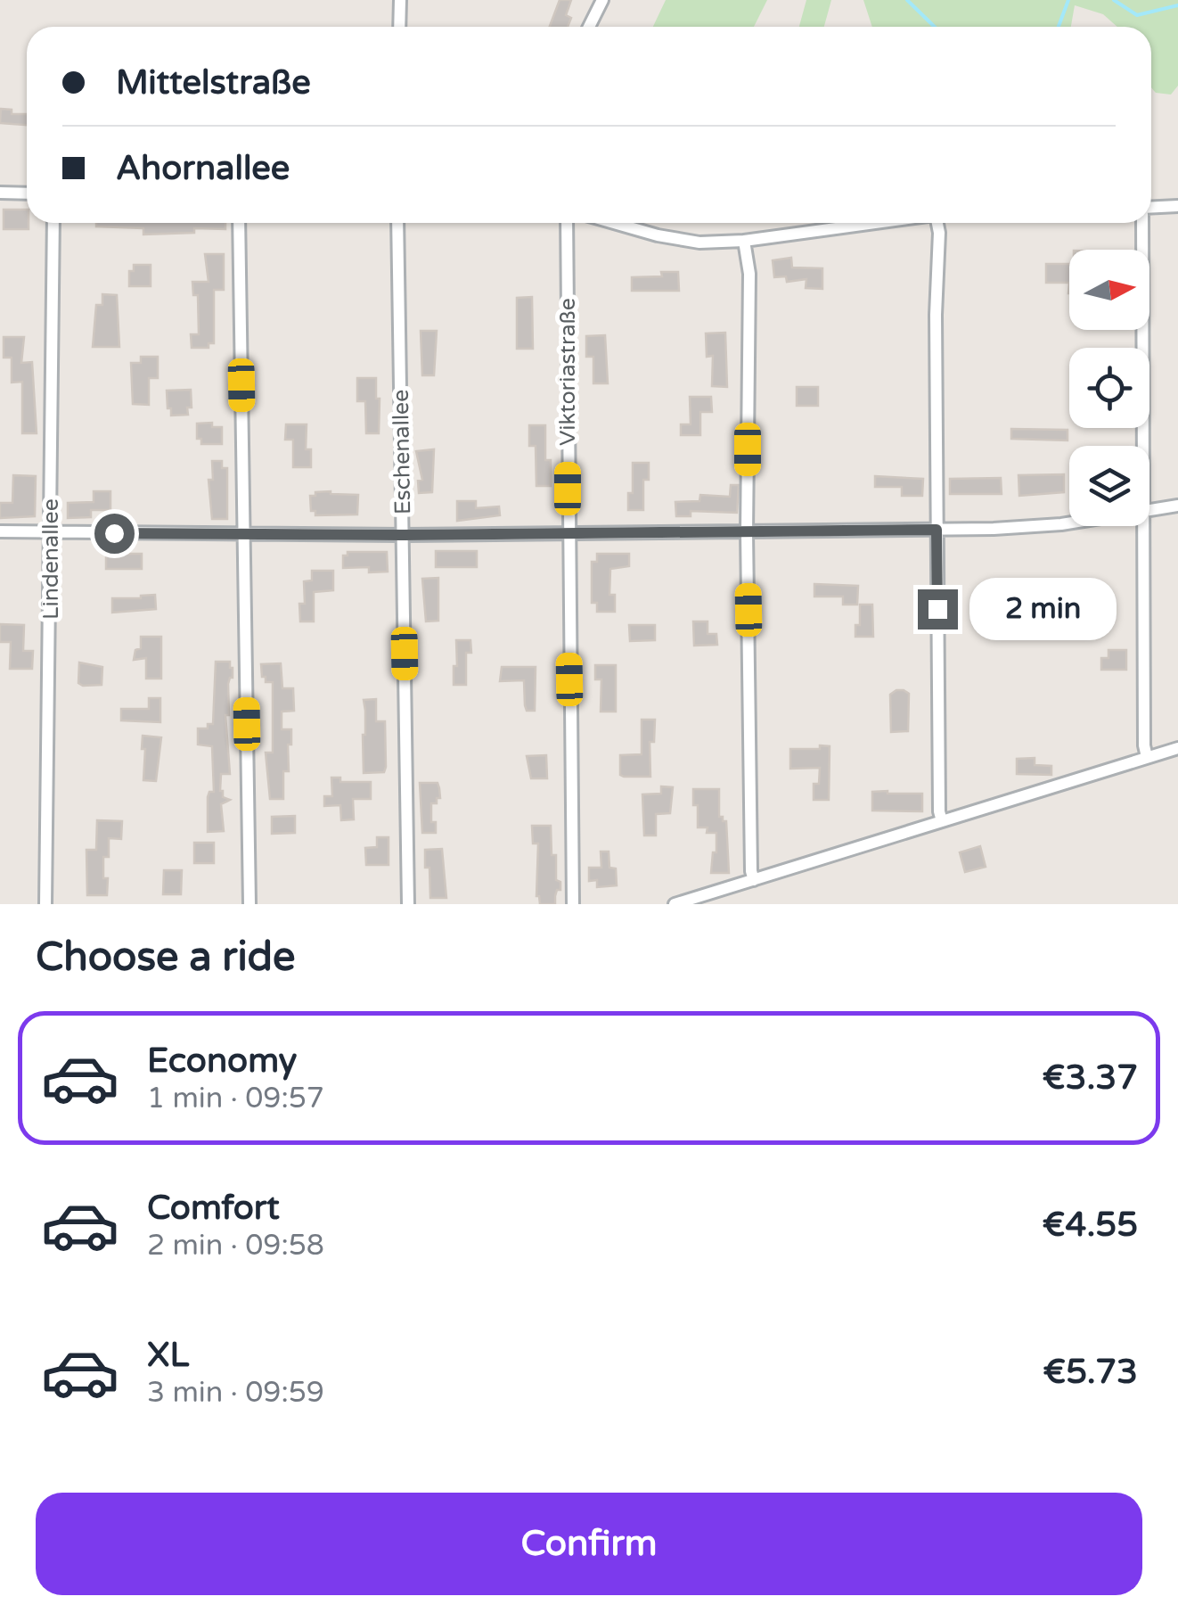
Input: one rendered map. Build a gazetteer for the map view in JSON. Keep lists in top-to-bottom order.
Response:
{
  "streets": {
    "street": ["Viktoriastraße", "Eschenallee", "Lindenallee"]
  },
  "north": "right",
  "page": {
    "banner": ["Mittelstraße", "Ahornallee"],
    "bubble": "2 min",
    "heading": "Choose a ride",
    "list": [
      {
        "name": "Economy",
        "note": "1 min · 09:57",
        "value": "€3.37"
      },
      {
        "name": "Comfort",
        "note": "2 min · 09:58",
        "value": "€4.55"
      },
      {
        "name": "XL",
        "note": "3 min · 09:59",
        "value": "€5.73"
      }
    ],
    "buttons": "Confirm"
  }
}
